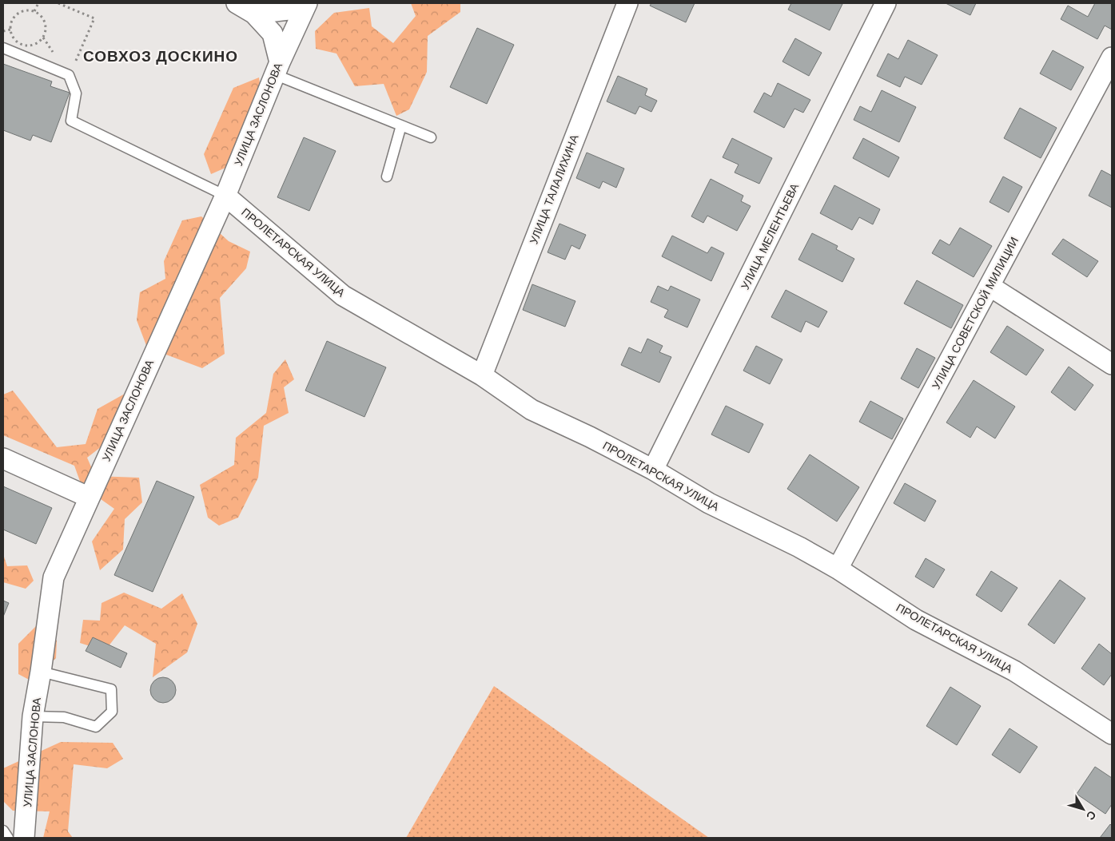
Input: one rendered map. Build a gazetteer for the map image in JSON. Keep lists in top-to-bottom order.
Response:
{
  "streets": {
    "street": [
      "УЛИЦА ЗАСЛОНОВА",
      "УЛИЦА ТАЛАЛИХИНА",
      "УЛИЦА МЕЛЕНТЬЕВА",
      "ПРОЛЕТАРСКАЯ УЛИЦА",
      "УЛИЦА СОВЕТСКОЙ МИЛИЦИИ"
    ]
  },
  "crossings": [
    ["УЛИЦА ЗАСЛОНОВА", "ПРОЛЕТАРСКАЯ УЛИЦА"],
    ["УЛИЦА ТАЛАЛИХИНА", "ПРОЛЕТАРСКАЯ УЛИЦА"],
    ["УЛИЦА МЕЛЕНТЬЕВА", "ПРОЛЕТАРСКАЯ УЛИЦА"],
    ["ПРОЛЕТАРСКАЯ УЛИЦА", "УЛИЦА СОВЕТСКОЙ МИЛИЦИИ"]
  ],
  "districts": ["СОВХОЗ ДОСКИНО"],
  "north": "bottom right"
}
